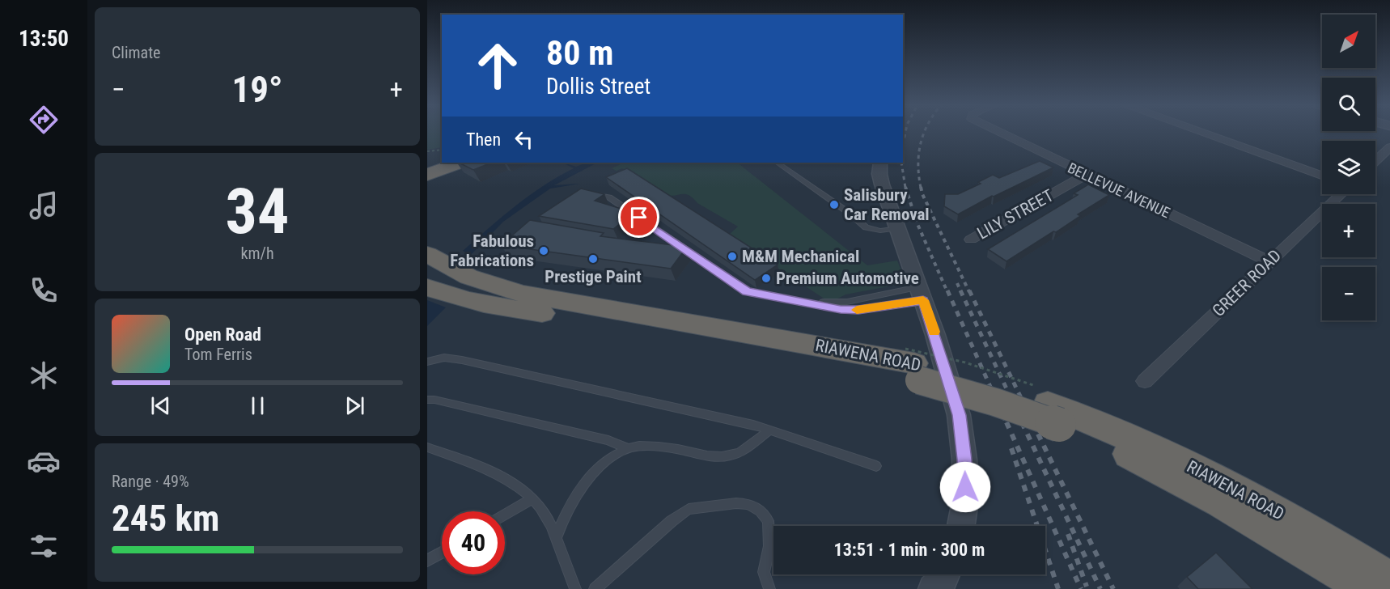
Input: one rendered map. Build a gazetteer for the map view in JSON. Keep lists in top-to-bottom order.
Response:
{
  "streets": {
    "highway": ["RIAWENA ROAD"],
    "street": ["BELLEVUE AVENUE", "LILY STREET", "GREER ROAD"]
  },
  "crossings": [
    ["BELLEVUE AVENUE", "LILY STREET"],
    ["BELLEVUE AVENUE", "GREER ROAD"]
  ],
  "places": [
    "Salisbury Car Removal",
    "Fabulous Fabrications",
    "M&M Mechanical",
    "Prestige Paint",
    "Premium Automotive"
  ],
  "north": "top right",
  "page": {
    "tabs": "13:50",
    "tile": [
      "Climate",
      ["34", "km/h"],
      ["Range · 49%", "245 km"]
    ],
    "map_buttons": ["+", "−"],
    "turn": ["80 m", "Dollis Street"],
    "heat": ["−", "19°", "+"],
    "then": "Then",
    "song": ["Open Road", "Tom Ferris"],
    "limit": "40",
    "trip": "13:51 · 1 min · 300 m"
  }
}
